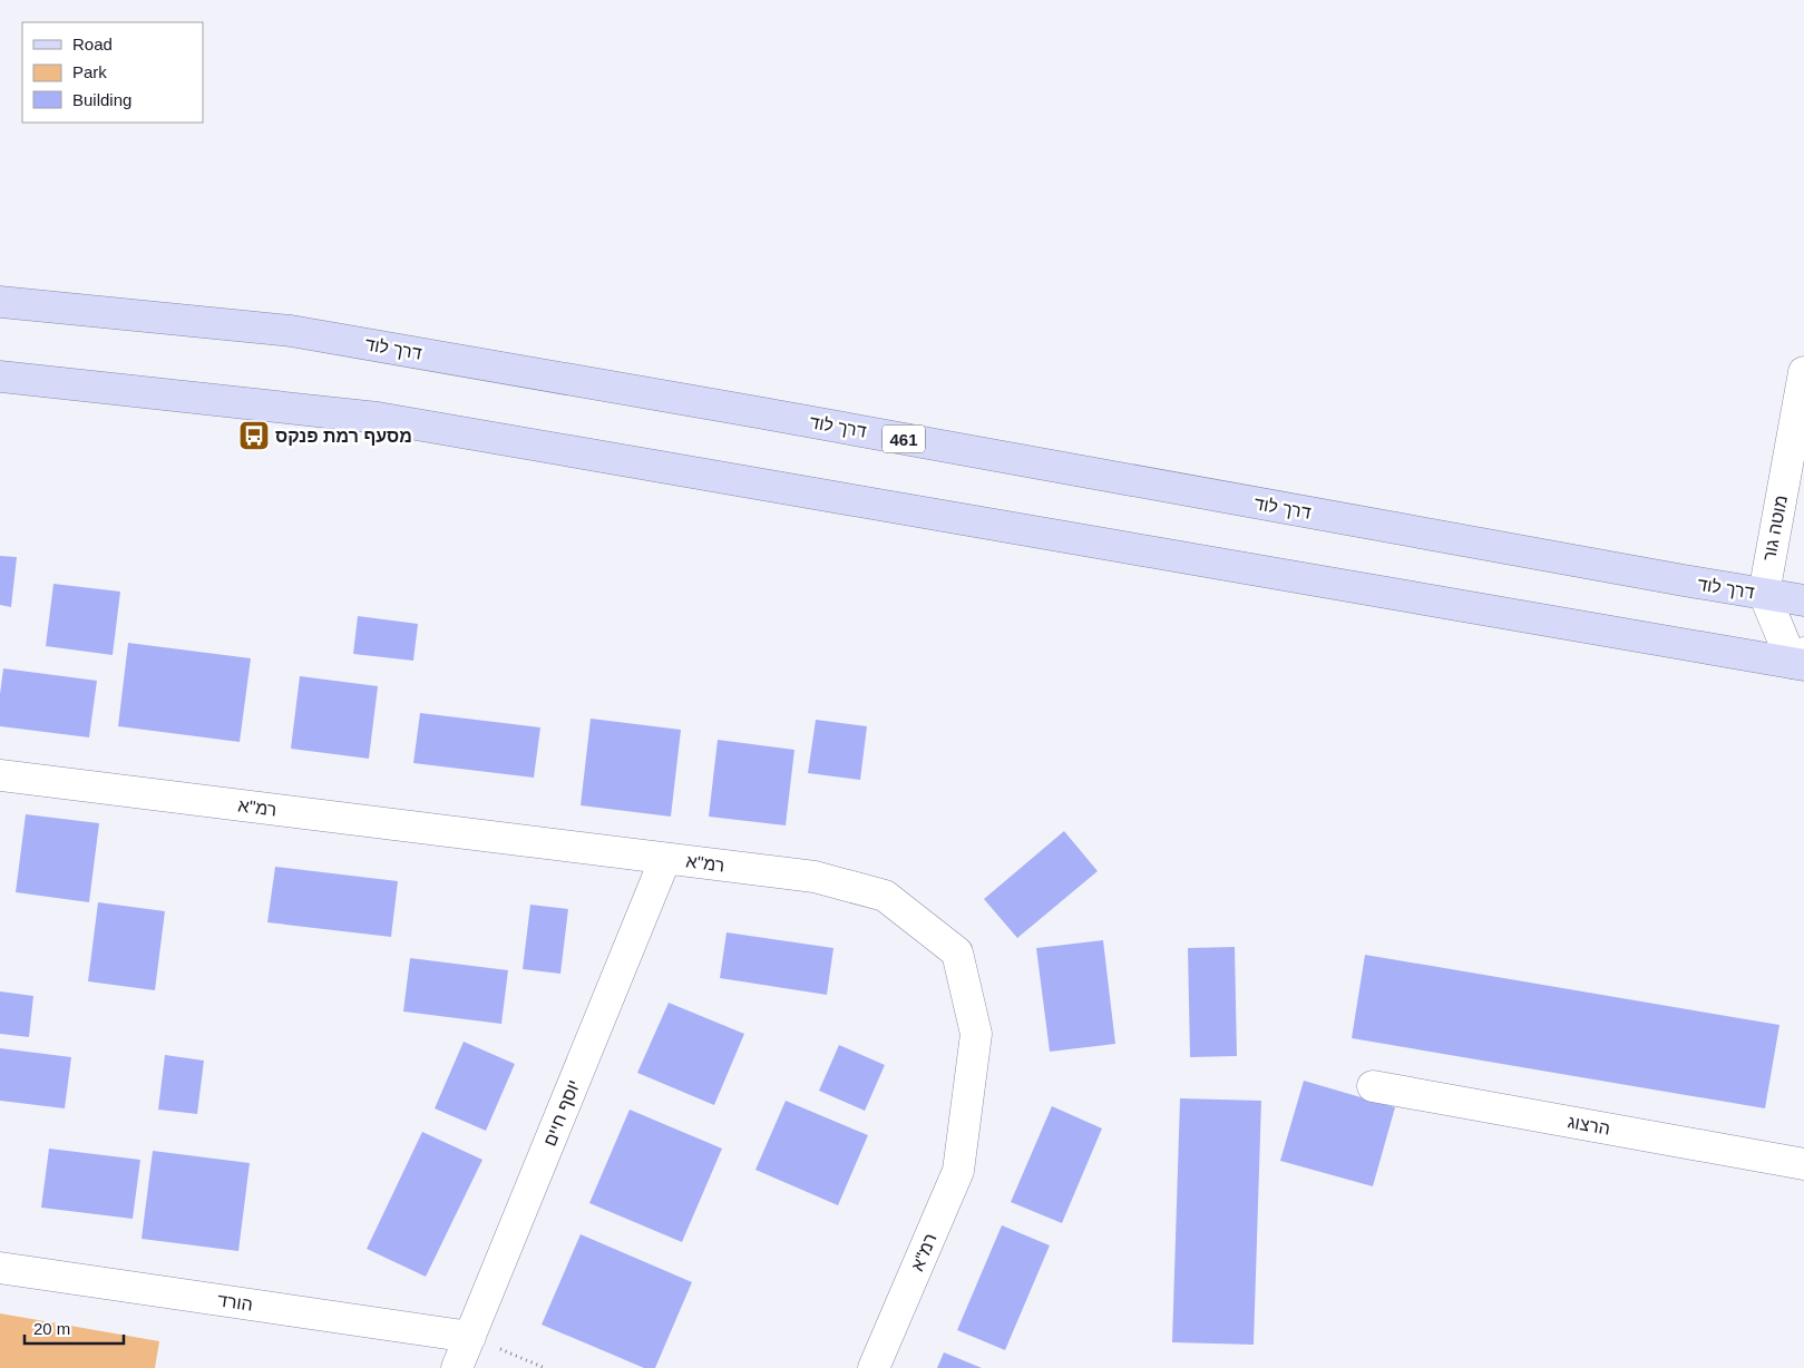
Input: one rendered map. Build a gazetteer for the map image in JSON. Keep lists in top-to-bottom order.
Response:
{
  "streets": {
    "main road": ["דרך לוד", "461"],
    "street": [
      "מוטה גור",
      "רמ\"א",
      "יוסף חיים",
      "הרצוג",
      "הורד"
    ]
  },
  "crossings": [
    ["דרך לוד", "מוטה גור"],
    ["רמ\"א", "יוסף חיים"],
    ["יוסף חיים", "הורד"]
  ],
  "places": {
    "bus stop": ["מסעף רמת פנקס"]
  },
  "legend": ["Road", "Park", "Building"],
  "scale_bar": "20 m"
}
